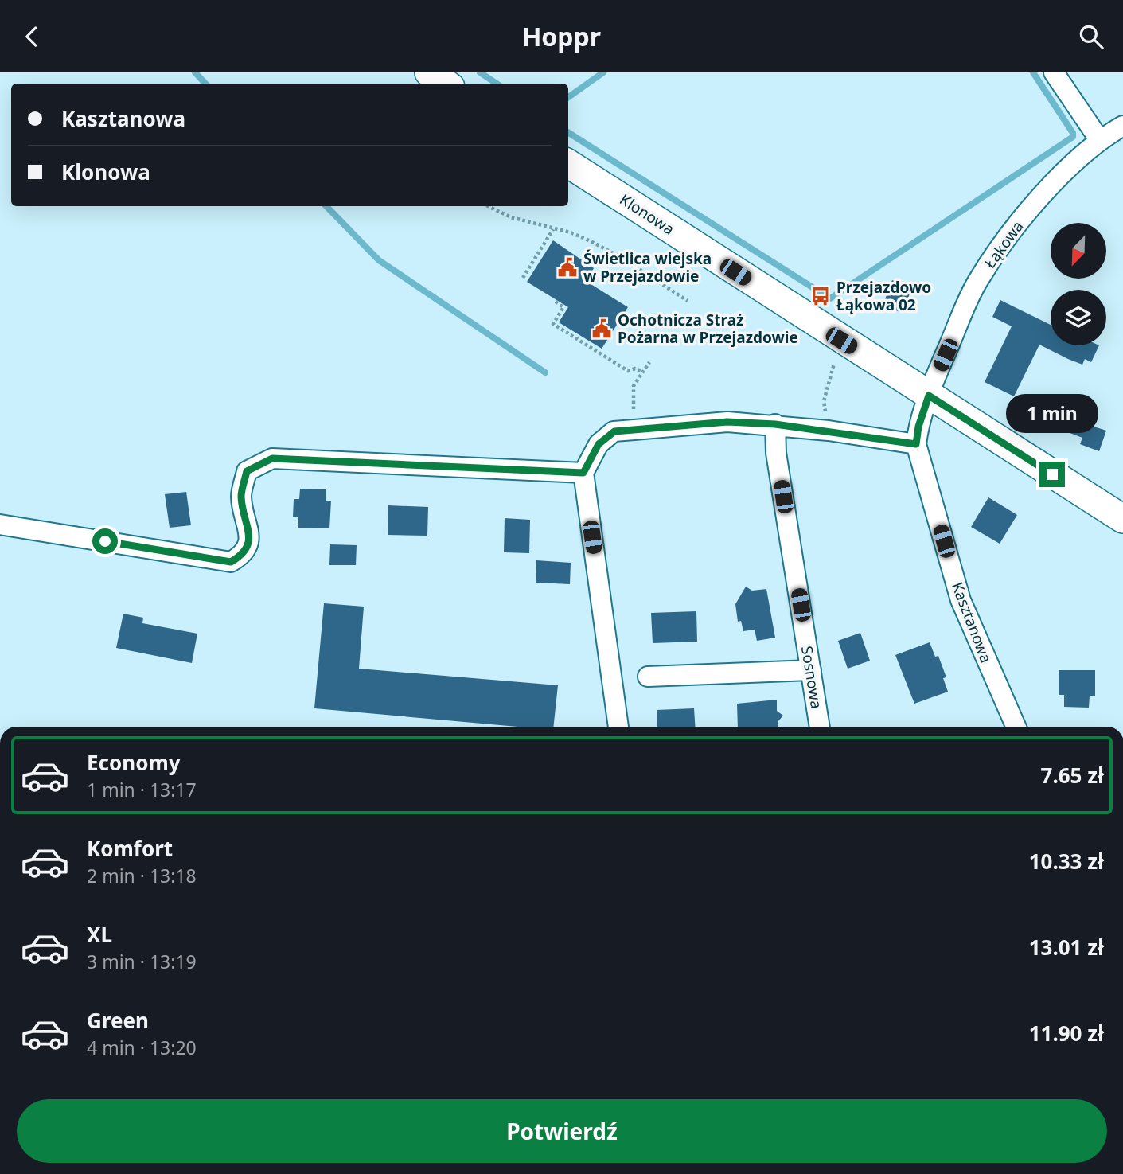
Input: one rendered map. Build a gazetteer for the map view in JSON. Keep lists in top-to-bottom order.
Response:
{
  "streets": {
    "street": [
      "Klonowa",
      "Łąkowa",
      "Kasztanowa",
      "Sosnowa"
    ]
  },
  "crossings": [
    ["Klonowa", "Łąkowa"],
    ["Klonowa", "Kasztanowa"],
    ["Łąkowa", "Kasztanowa"]
  ],
  "places": {
    "public building": ["Świetlica wiejska w Przejazdowie", "Ochotnicza Straż Pożarna w Przejazdowie"],
    "bus stop": ["Przejazdowo Łąkowa 02"]
  },
  "north": "bottom left",
  "page": {
    "header": "Hoppr",
    "banner": ["Kasztanowa", "Klonowa"],
    "bubble": "1 min",
    "list": [
      {
        "name": "Economy",
        "note": "1 min · 13:17",
        "value": "7.65 zł"
      },
      {
        "name": "Komfort",
        "note": "2 min · 13:18",
        "value": "10.33 zł"
      },
      {
        "name": "XL",
        "note": "3 min · 13:19",
        "value": "13.01 zł"
      },
      {
        "name": "Green",
        "note": "4 min · 13:20",
        "value": "11.90 zł"
      }
    ],
    "buttons": "Potwierdź"
  }
}
